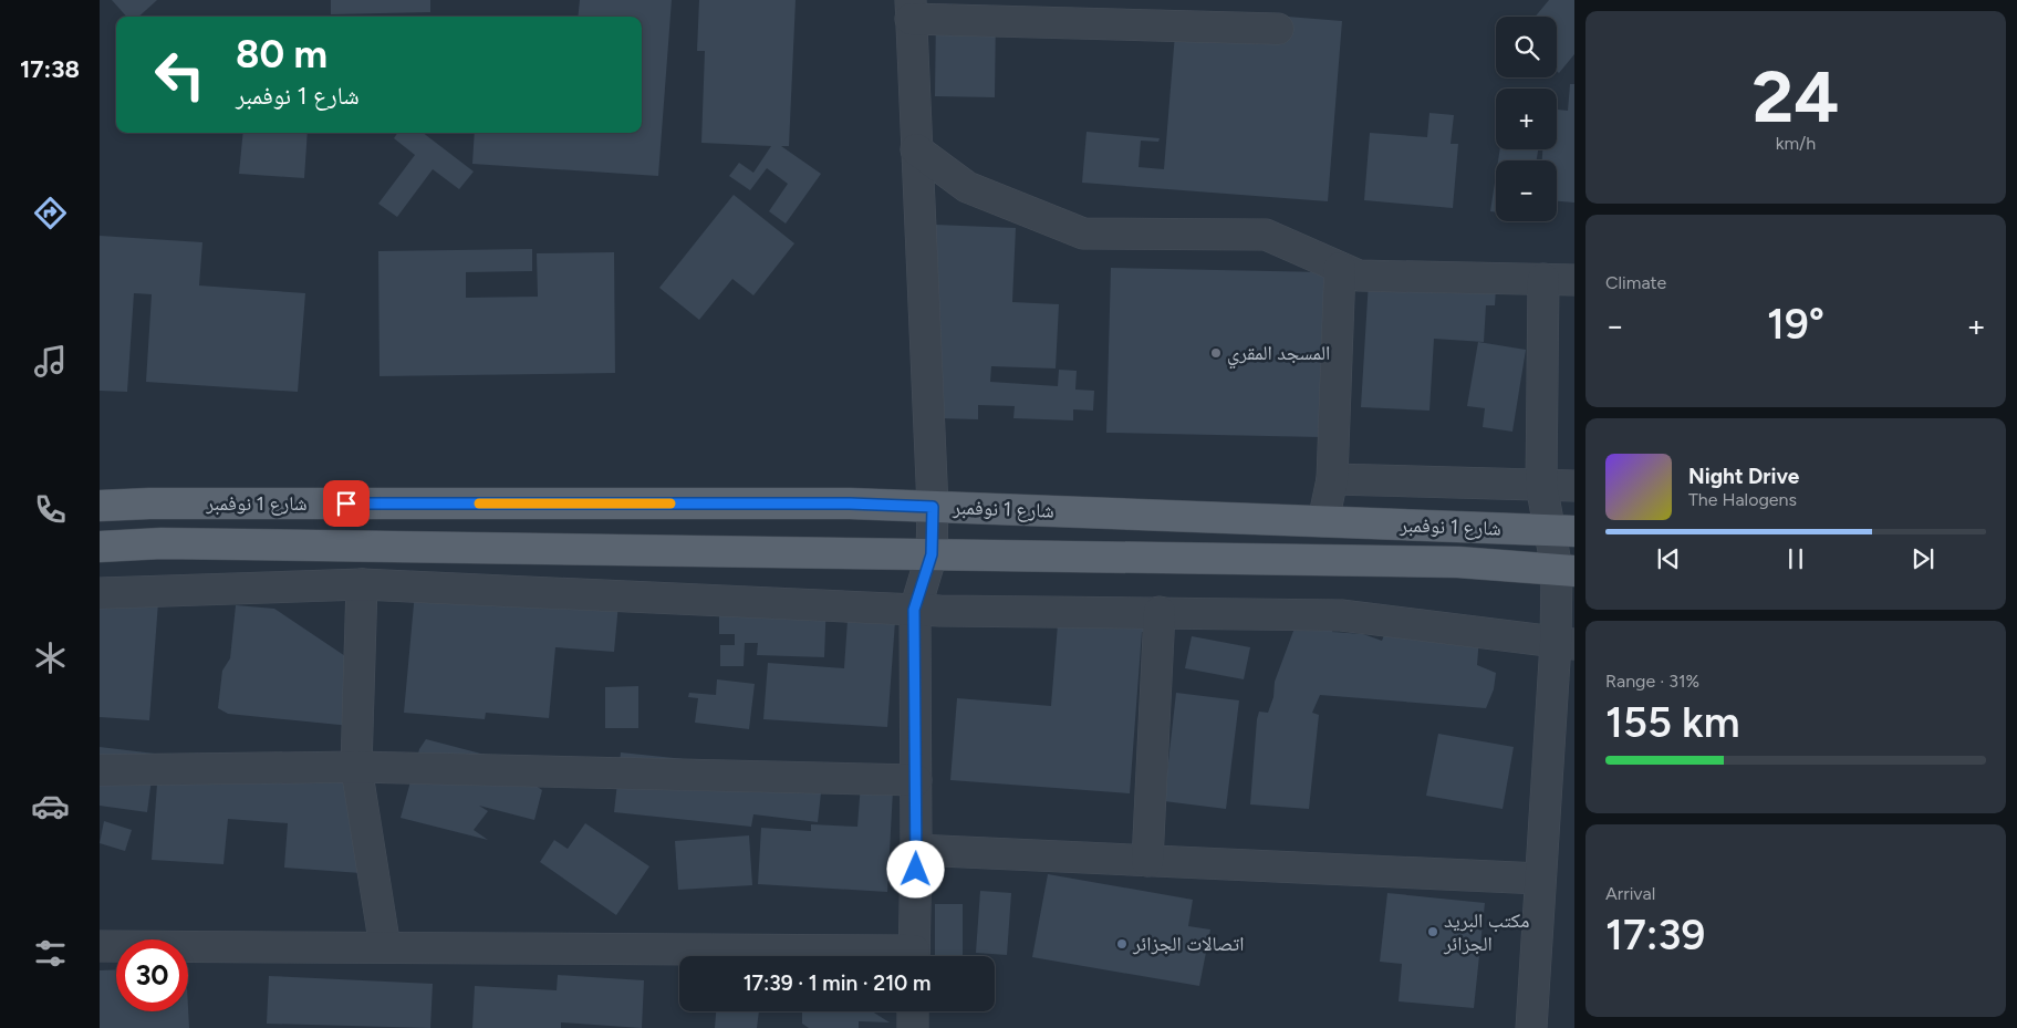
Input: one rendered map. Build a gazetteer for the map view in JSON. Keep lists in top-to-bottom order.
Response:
{
  "streets": {
    "main road": ["شارع 1 نوفمبر"]
  },
  "places": ["المسجد المقري", "مكتب البريد الجزائر", "اتصالات الجزائر"],
  "page": {
    "tabs": "17:38",
    "tile": [
      ["24", "km/h"],
      "Climate",
      ["Range · 31%", "155 km"],
      ["Arrival", "17:39"]
    ],
    "map_buttons": ["+", "−"],
    "turn": ["80 m", "شارع 1 نوفمبر"],
    "heat": ["−", "19°", "+"],
    "song": ["Night Drive", "The Halogens"],
    "limit": "30",
    "trip": "17:39 · 1 min · 210 m"
  }
}
